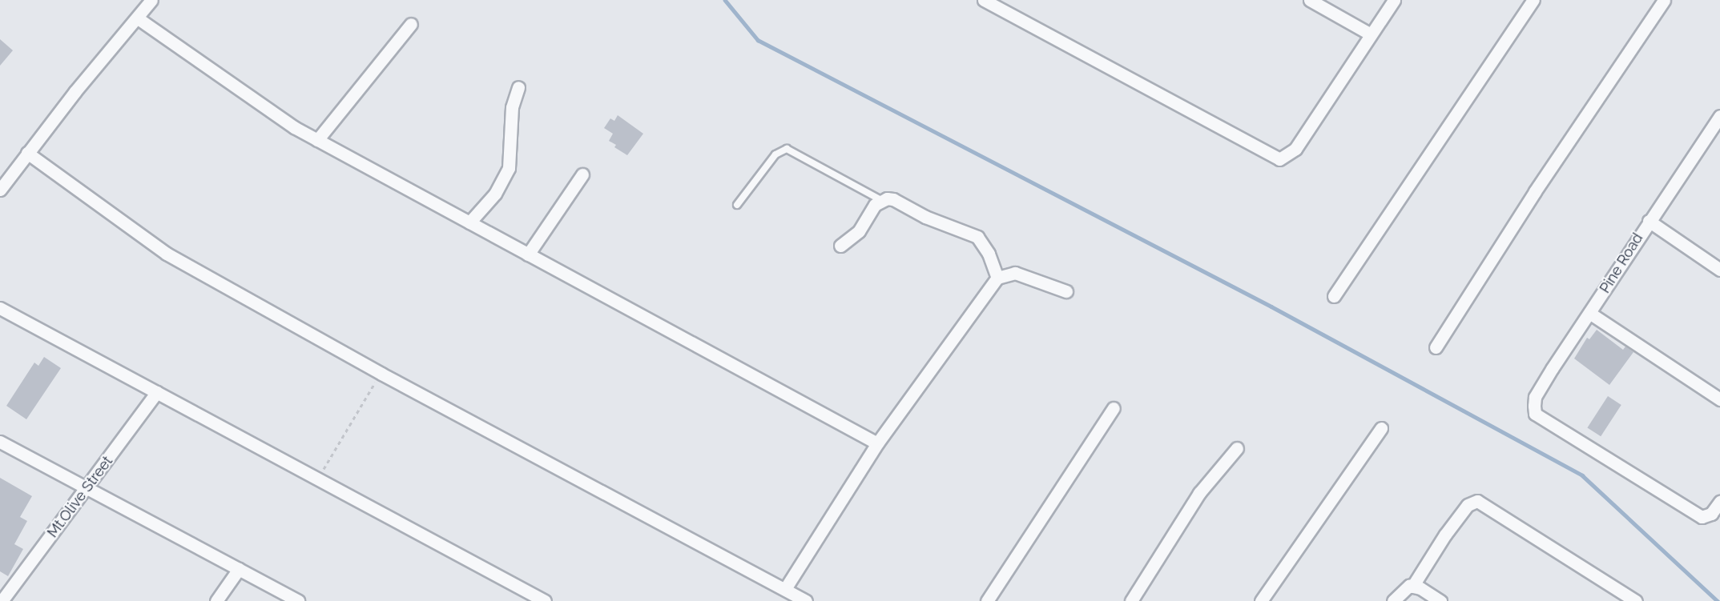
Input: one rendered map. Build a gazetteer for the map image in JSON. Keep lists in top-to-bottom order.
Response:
{
  "streets": {
    "street": ["Pine Road", "Mt.Olive Street"]
  }
}
